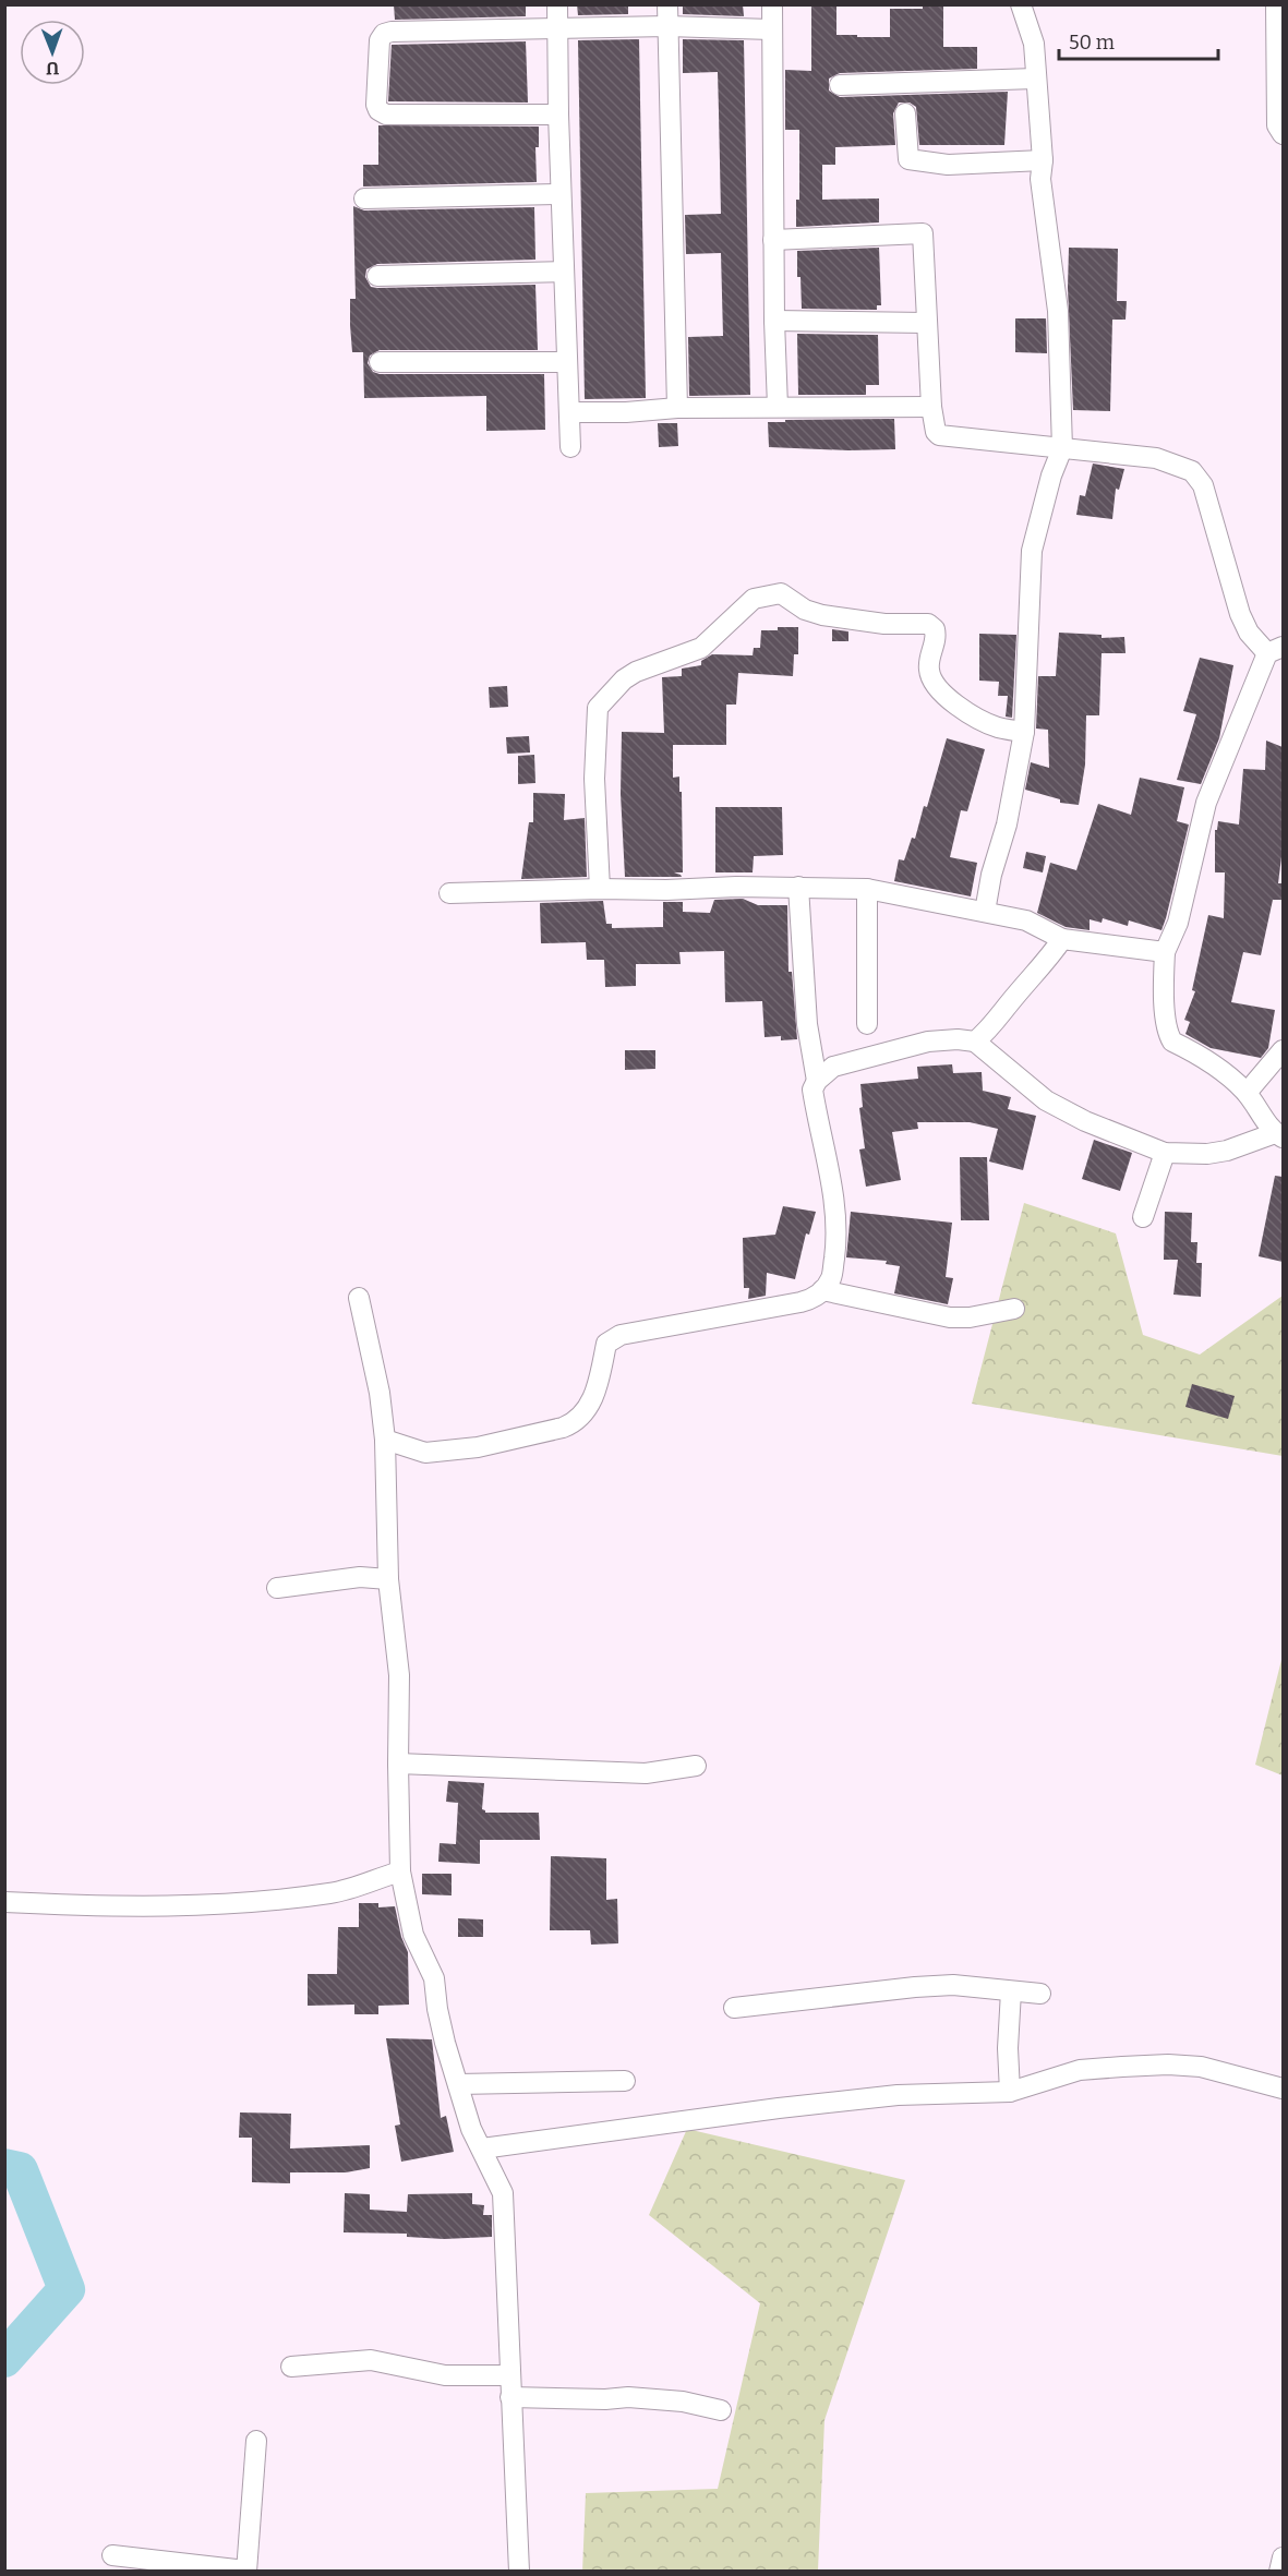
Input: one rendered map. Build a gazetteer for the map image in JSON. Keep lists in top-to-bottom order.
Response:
{
  "scale_bar": "50 m",
  "north": "bottom"
}
